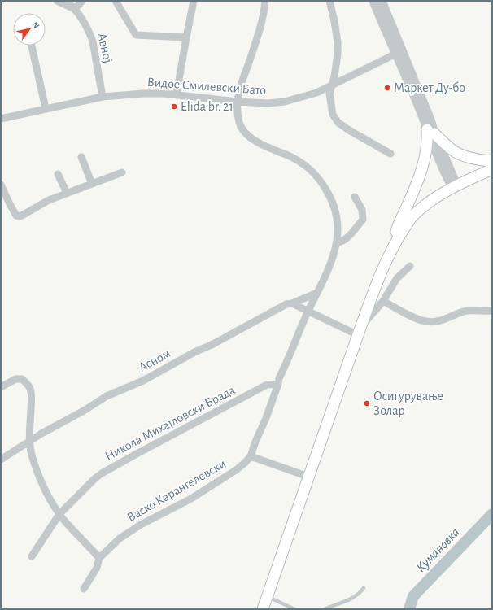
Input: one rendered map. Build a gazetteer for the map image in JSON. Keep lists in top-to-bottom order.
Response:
{
  "streets": {
    "street": [
      "Авној",
      "Видое Смилевски Бато",
      "Асном",
      "Никола Михајловски Брада",
      "Васко Карангелевски"
    ]
  },
  "crossings": [
    ["Авној", "Видое Смилевски Бато"],
    ["Никола Михајловски Брада", "Васко Карангелевски"]
  ],
  "water": ["Кумановка"],
  "places": ["Маркет Ду-бо", "Elida br. 21", "Осигурување Золар"],
  "north": "top right"
}
